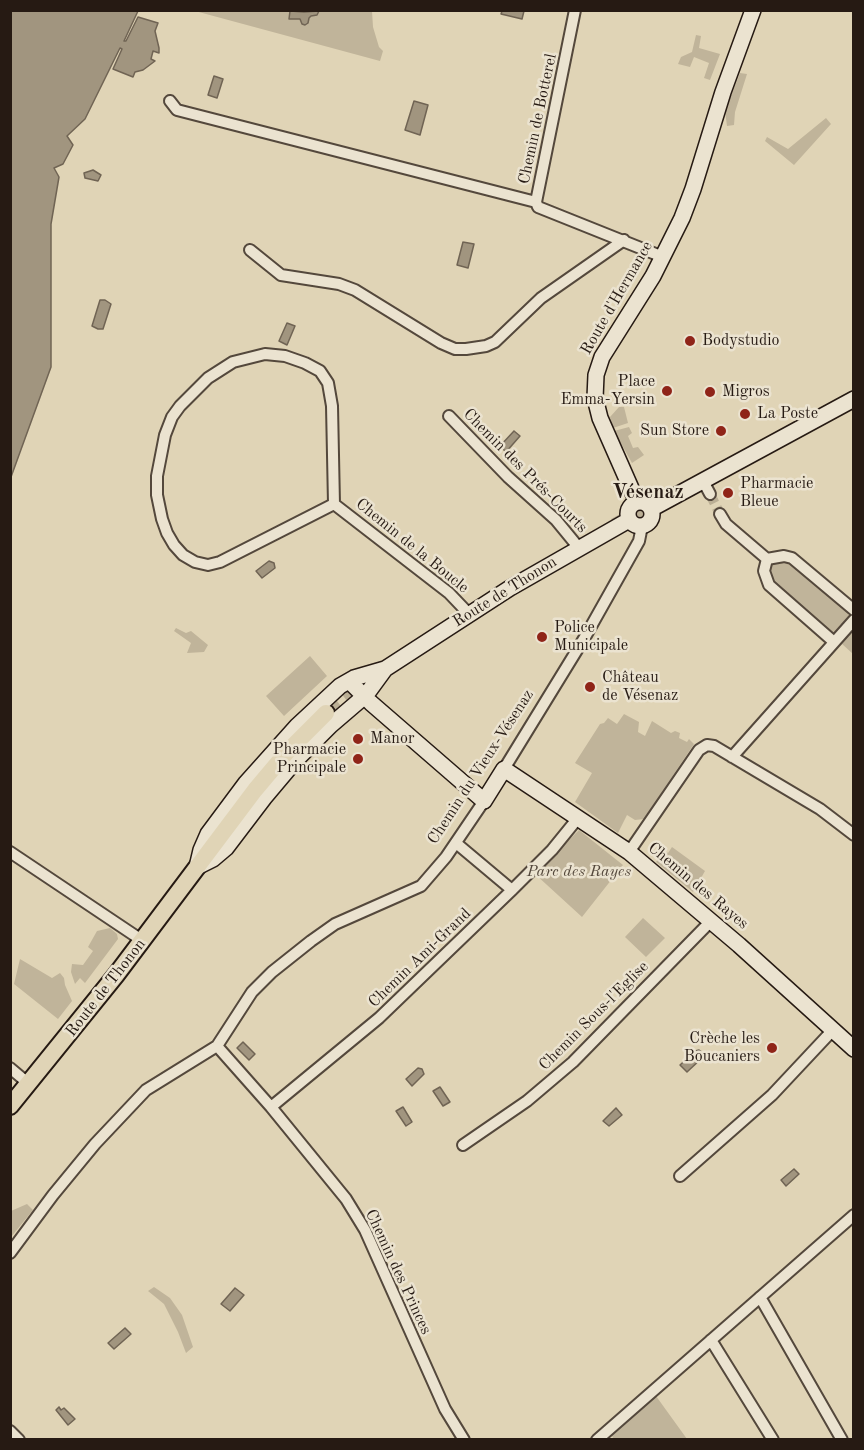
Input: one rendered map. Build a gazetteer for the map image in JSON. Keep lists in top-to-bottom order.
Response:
{
  "streets": {
    "main road": [
      "Route d'Hermance",
      "Route de Thonon",
      "Chemin du Vieux-Vésenaz",
      "Chemin des Rayes"
    ],
    "street": [
      "Chemin de Botterel",
      "Chemin des Prés-Courts",
      "Chemin de la Boucle",
      "Chemin Ami-Grand",
      "Chemin Sous-l'Eglise",
      "Chemin des Princes"
    ]
  },
  "crossings": [
    ["Chemin de Botterel", "Route d'Hermance"],
    ["Chemin des Prés-Courts", "Route de Thonon"],
    ["Chemin de la Boucle", "Route de Thonon"],
    ["Route de Thonon", "Chemin du Vieux-Vésenaz"],
    ["Chemin du Vieux-Vésenaz", "Chemin des Rayes"],
    ["Chemin du Vieux-Vésenaz", "Chemin des Princes"],
    ["Chemin des Rayes", "Chemin Ami-Grand"],
    ["Chemin des Rayes", "Chemin Sous-l'Eglise"],
    ["Chemin Ami-Grand", "Chemin des Princes"]
  ],
  "districts": ["Vésenaz"],
  "parks": ["Parc des Rayes"],
  "places": [
    "Bodystudio",
    "Place Emma-Yersin",
    "Migros",
    "La Poste",
    "Sun Store",
    "Pharmacie Bleue",
    "Police Municipale",
    "Château de Vésenaz",
    "Manor",
    "Pharmacie Principale",
    "Crèche les Boucaniers"
  ]
}
